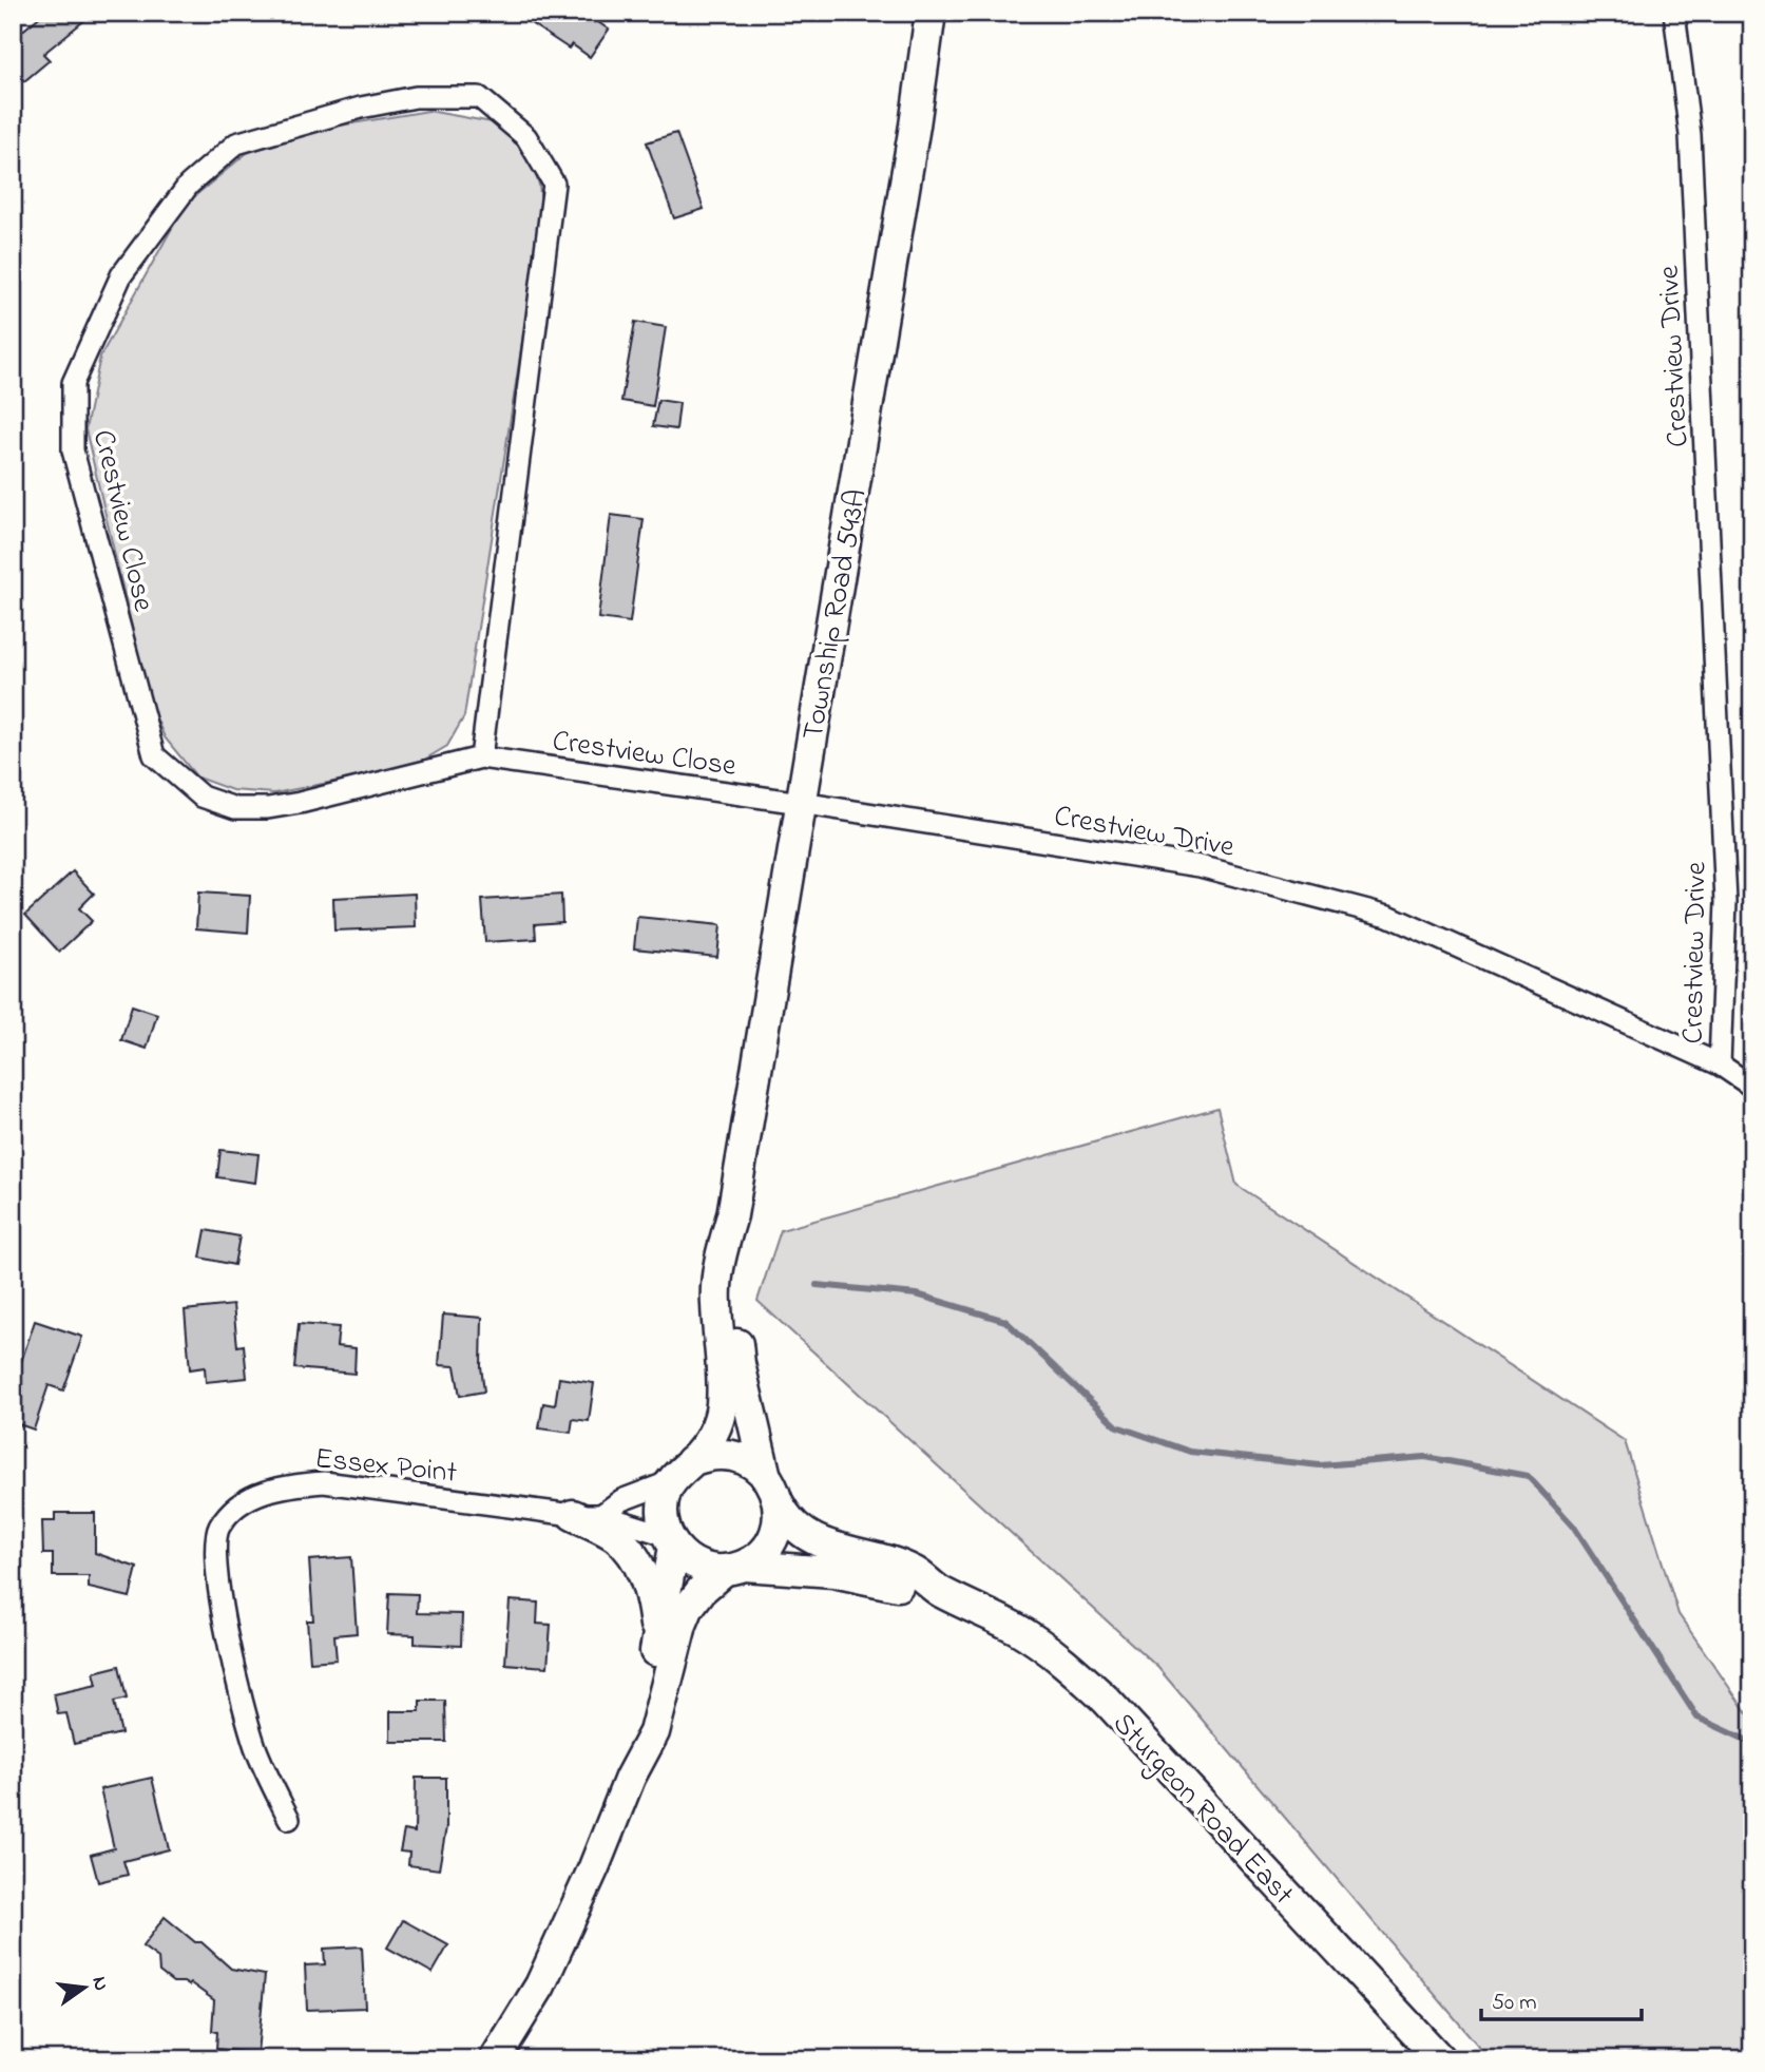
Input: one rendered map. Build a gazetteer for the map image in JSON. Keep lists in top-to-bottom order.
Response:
{
  "streets": {
    "main road": ["Township Road 543A", "Sturgeon Road East"],
    "street": ["Crestview Drive", "Crestview Close", "Essex Point"]
  },
  "crossings": [
    ["Crestview Drive", "Crestview Close"],
    ["Crestview Drive", "Township Road 543A"],
    ["Crestview Close", "Township Road 543A"],
    ["Township Road 543A", "Essex Point"],
    ["Township Road 543A", "Sturgeon Road East"],
    ["Essex Point", "Sturgeon Road East"]
  ],
  "scale_bar": "50 m",
  "north": "right"
}
